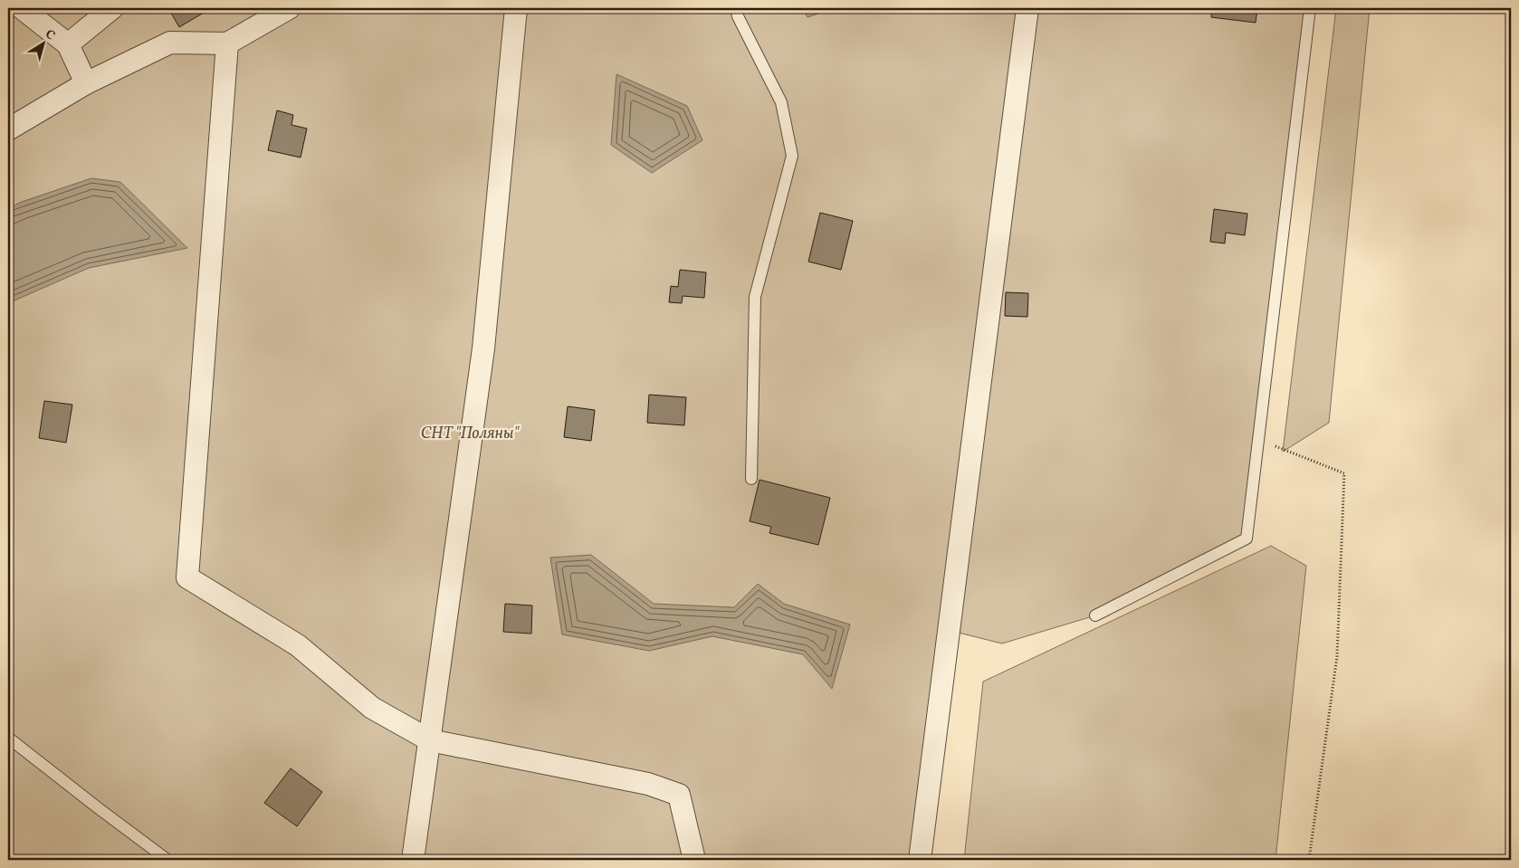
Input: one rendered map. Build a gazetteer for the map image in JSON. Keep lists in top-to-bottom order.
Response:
{
  "parks": ["СНТ \"Поляны\""],
  "north": "top right"
}
